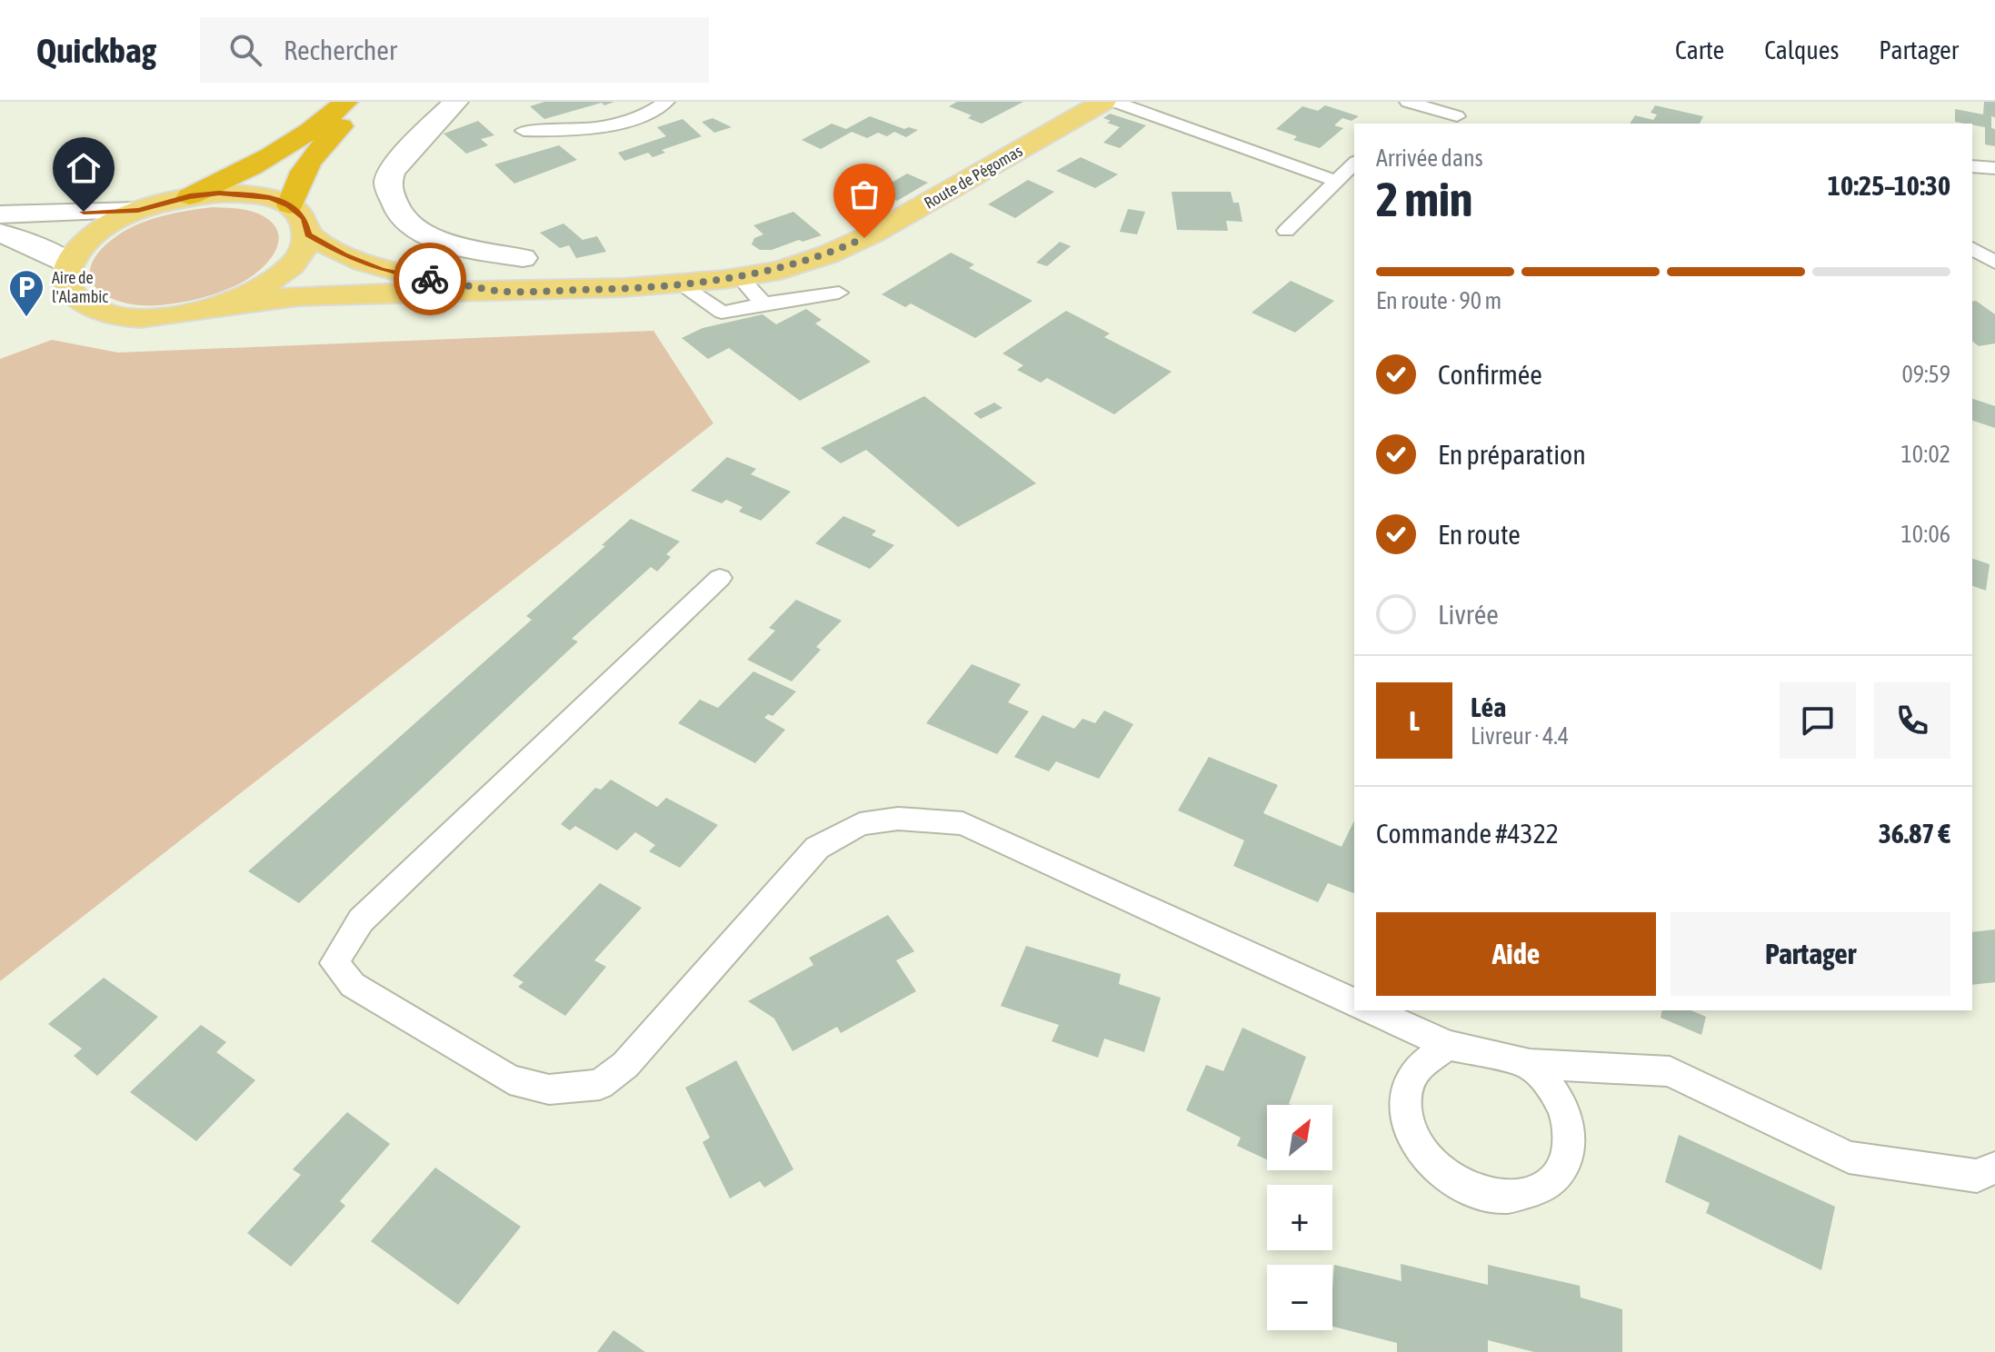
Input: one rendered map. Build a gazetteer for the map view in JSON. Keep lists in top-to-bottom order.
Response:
{
  "streets": {
    "main road": ["Route de Pégomas"]
  },
  "places": {
    "parking": ["Aire de l'Alambic"]
  },
  "north": "top right",
  "page": {
    "header": "Quickbag",
    "search": "Rechercher",
    "nav": ["Carte", "Calques", "Partager"],
    "heading": ["2 min", "Arrivée dans", "10:25–10:30"],
    "panel": [
      "Léa",
      "Livreur · 4.4",
      "Commande #4322",
      "36.87 €"
    ],
    "bar": "En route · 90 m",
    "list": [
      ["Confirmée", "09:59"],
      ["En préparation", "10:02"],
      ["En route", "10:06"],
      "Livrée"
    ],
    "round": "L",
    "buttons": ["Aide", "Partager"],
    "map_buttons": ["+", "−"]
  }
}
